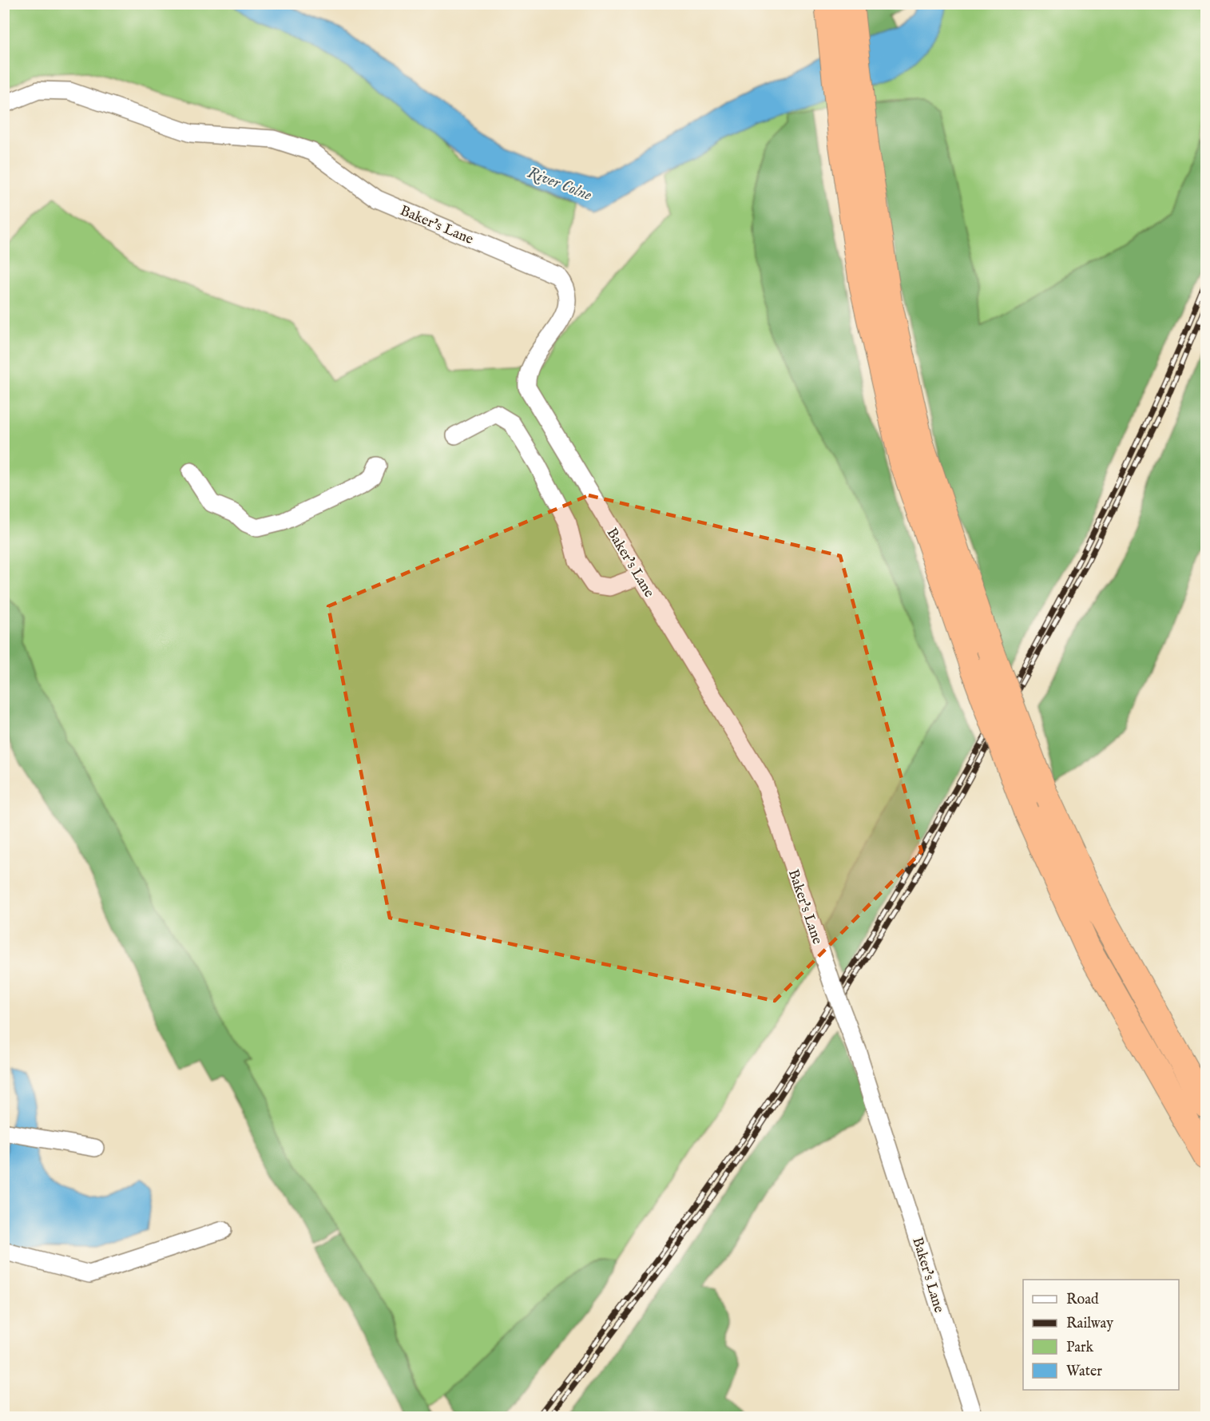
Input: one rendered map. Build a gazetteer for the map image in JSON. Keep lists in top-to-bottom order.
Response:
{
  "streets": {
    "street": ["Baker's Lane"]
  },
  "water": ["River Colne"],
  "legend": [
    "Road",
    "Railway",
    "Park",
    "Water"
  ]
}
